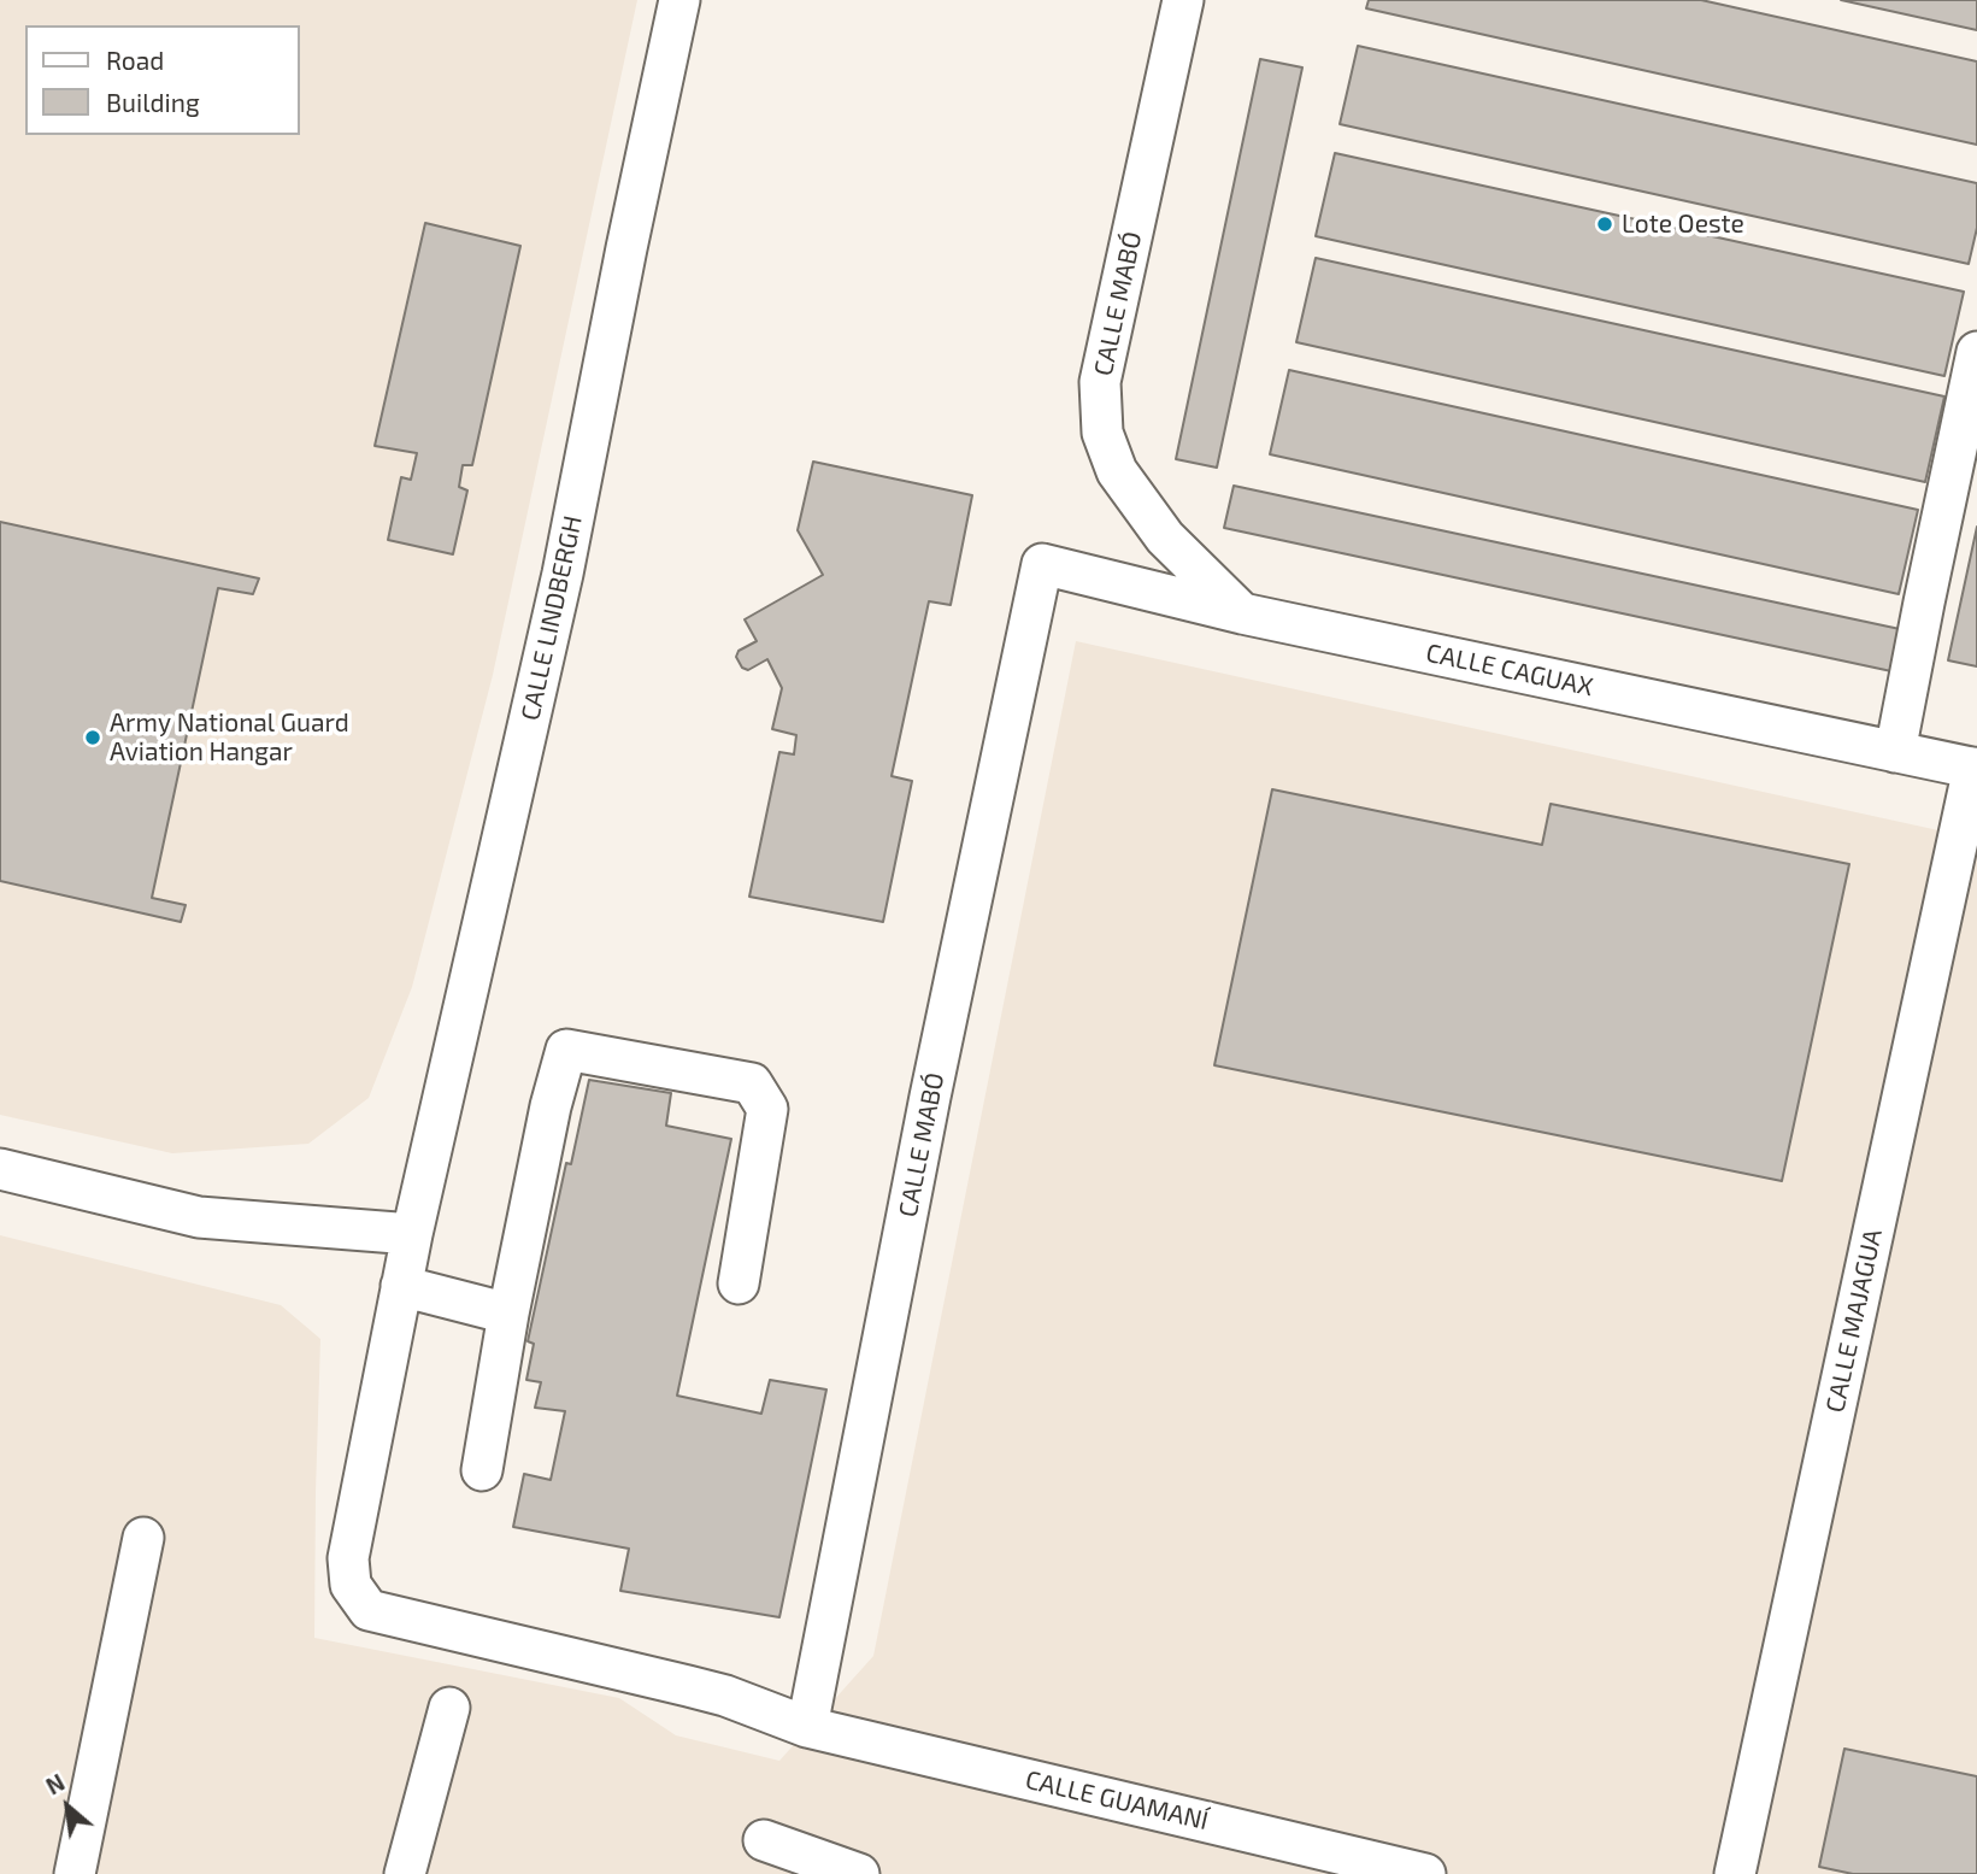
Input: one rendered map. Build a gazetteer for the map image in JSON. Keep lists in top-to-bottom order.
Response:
{
  "streets": {
    "street": [
      "CALLE MABÓ",
      "CALLE LINDBERGH",
      "CALLE CAGUAX",
      "CALLE MAJAGUA",
      "CALLE GUAMANÍ"
    ]
  },
  "crossings": [
    ["CALLE MABÓ", "CALLE CAGUAX"],
    ["CALLE MABÓ", "CALLE GUAMANÍ"],
    ["CALLE LINDBERGH", "CALLE GUAMANÍ"],
    ["CALLE CAGUAX", "CALLE MAJAGUA"]
  ],
  "places": ["Lote Oeste", "Army National Guard Aviation Hangar"],
  "legend": ["Road", "Building"],
  "north": "top left"
}
